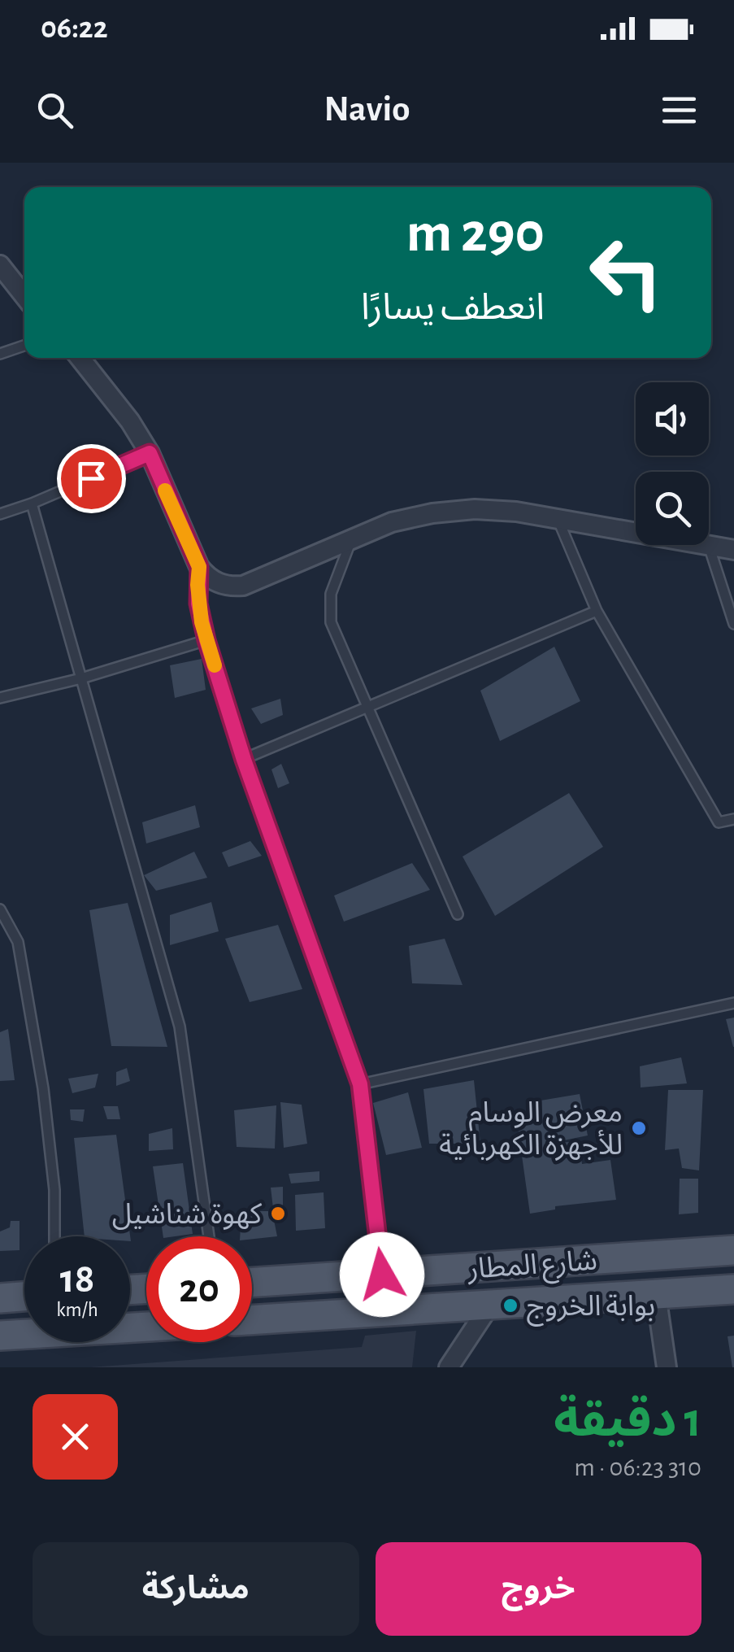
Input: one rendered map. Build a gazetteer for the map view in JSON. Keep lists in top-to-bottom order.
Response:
{
  "streets": {
    "main road": ["شارع المطار"]
  },
  "places": ["معرض الوسام للأجهزة الكهربائية", "كهوة شناشيل", "بوابة الخروج"],
  "page": {
    "status": "06:22",
    "header": "Navio",
    "turn": ["290 m", "انعطف يسارًا"],
    "speed": "18 km/h",
    "limit": "20",
    "heading": ["1 دقيقة", "310 m · 06:23"],
    "buttons": ["خروج", "مشاركة"]
  }
}
